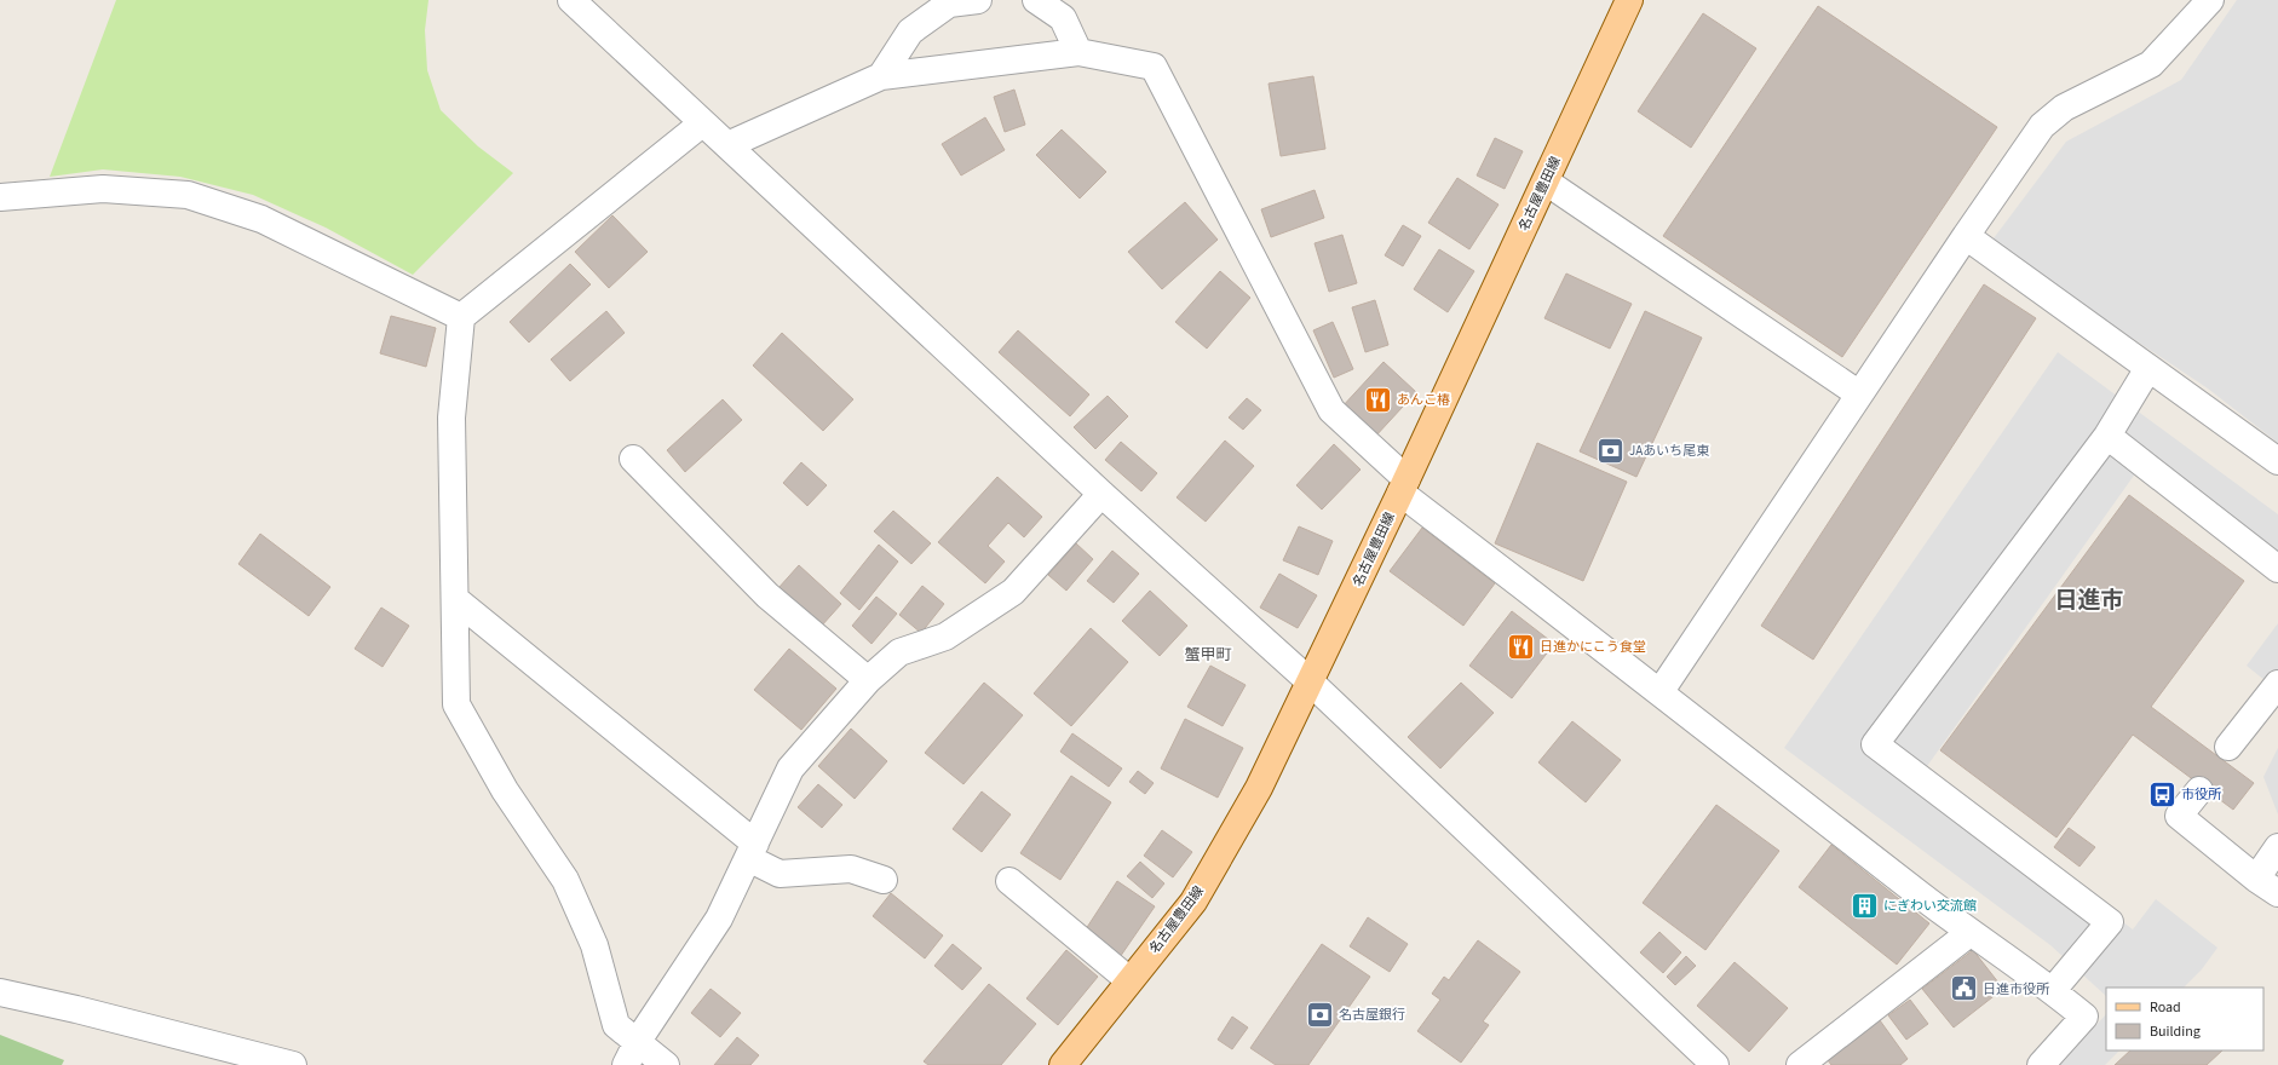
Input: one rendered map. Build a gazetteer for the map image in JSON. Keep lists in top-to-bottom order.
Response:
{
  "streets": {
    "main road": ["名古屋豊田線"]
  },
  "districts": ["日進市", "蟹甲町"],
  "places": {
    "restaurant": ["あんこ椿", "日進かにこう食堂"],
    "bank": ["JAあいち尾東", "名古屋銀行"],
    "bus stop": ["市役所"],
    "building": ["にぎわい交流館"],
    "public building": ["日進市役所"]
  },
  "legend": ["Road", "Building"]
}
